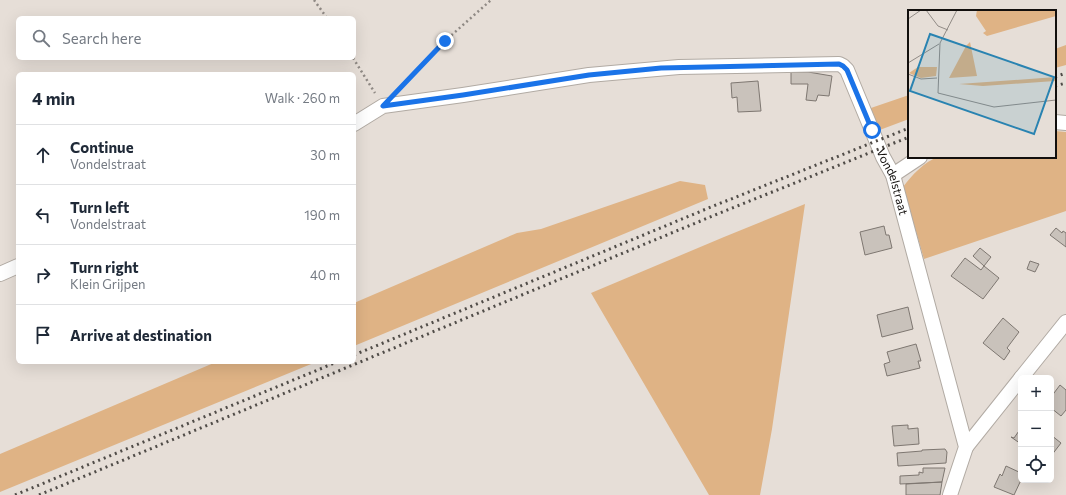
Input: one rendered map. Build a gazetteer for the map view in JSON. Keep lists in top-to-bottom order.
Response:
{
  "streets": {
    "street": ["Vondelstraat"]
  },
  "page": {
    "search": "Search here",
    "heading": ["4 min", "Walk · 260 m"],
    "list": [
      ["Continue", "Vondelstraat", "30 m"],
      ["Turn left", "Vondelstraat", "190 m"],
      ["Turn right", "Klein Grijpen", "40 m"],
      "Arrive at destination"
    ],
    "map_buttons": ["+", "−"]
  }
}
